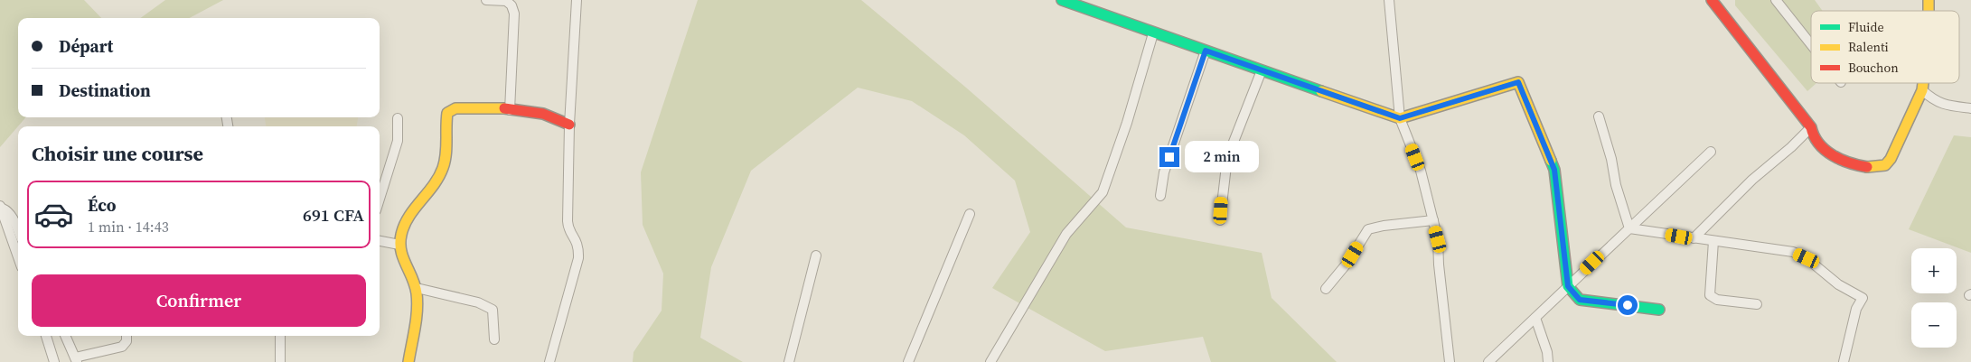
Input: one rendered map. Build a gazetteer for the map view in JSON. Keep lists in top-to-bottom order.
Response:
{
  "legend": ["Fluide", "Ralenti", "Bouchon"],
  "page": {
    "banner": ["Départ", "Destination"],
    "heading": "Choisir une course",
    "bubble": "2 min",
    "list": [
      {
        "name": "Éco",
        "note": "1 min · 14:43",
        "value": "691 CFA"
      }
    ],
    "map_buttons": ["+", "−"],
    "buttons": "Confirmer"
  }
}
